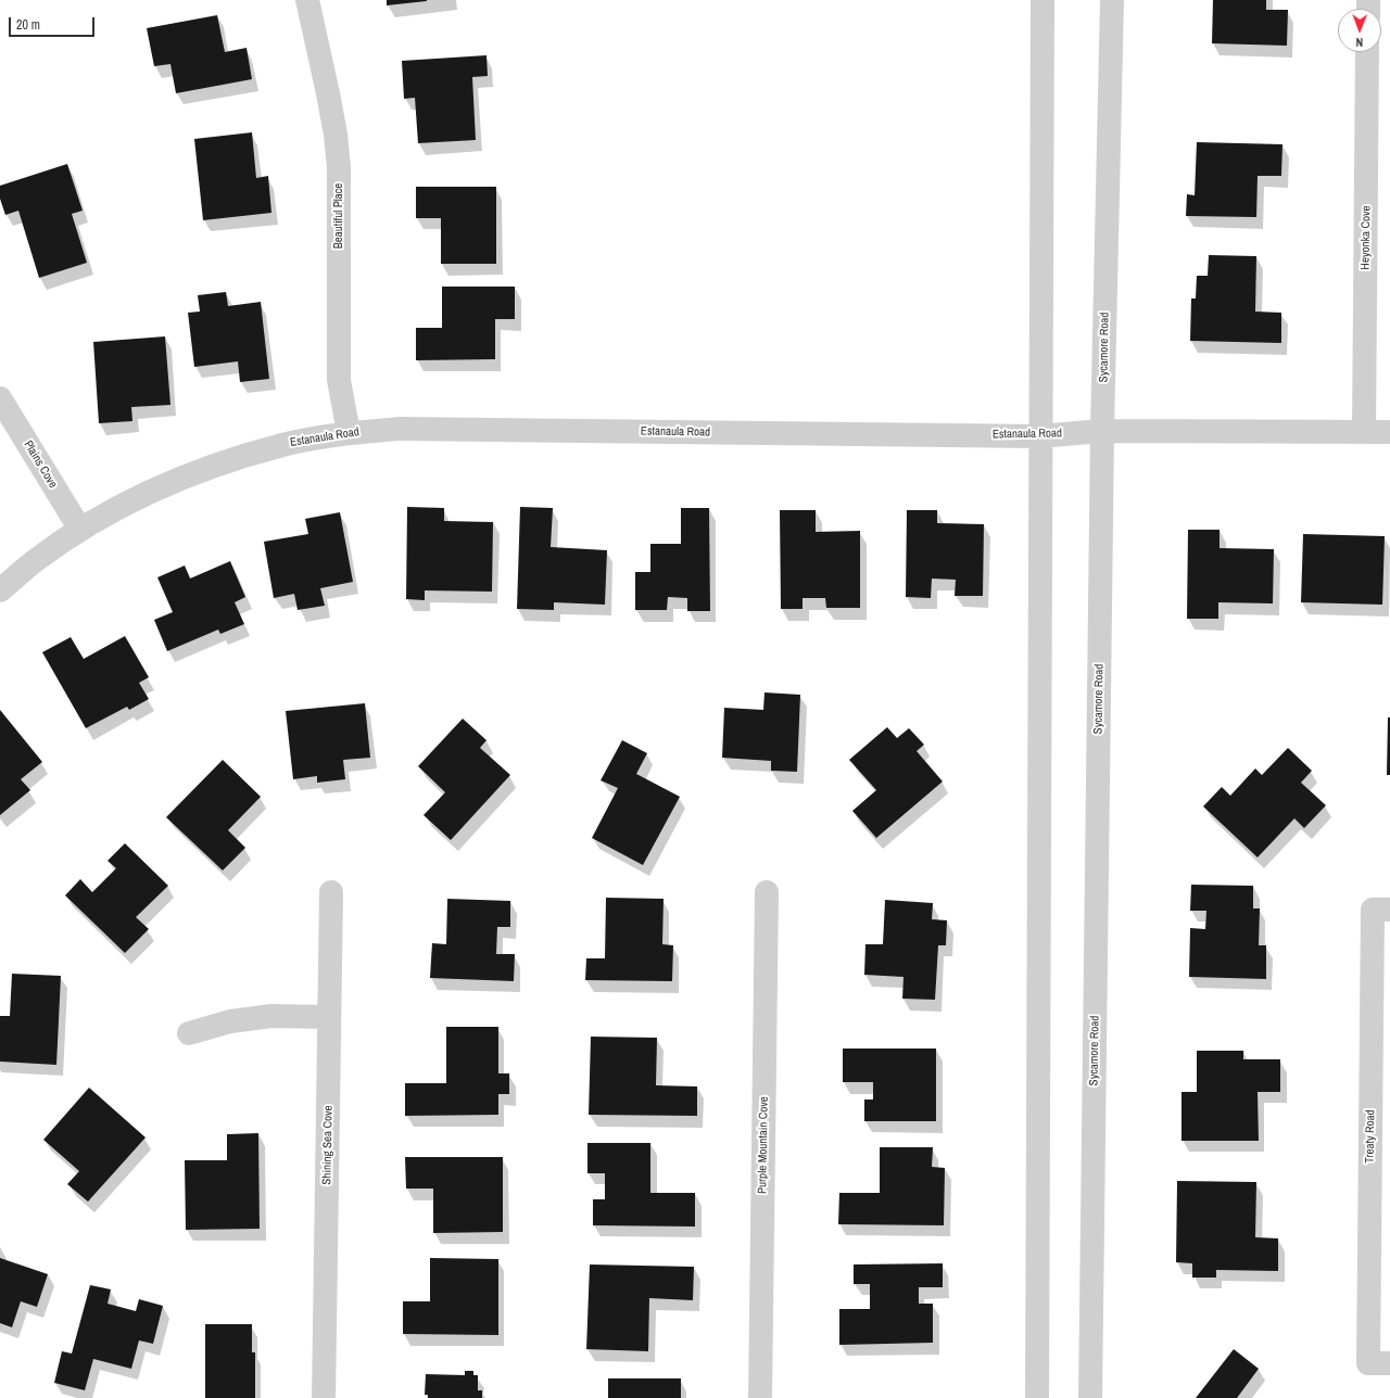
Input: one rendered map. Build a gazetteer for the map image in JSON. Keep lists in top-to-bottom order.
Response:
{
  "streets": {
    "street": [
      "Beautiful Place",
      "Heyonka Cove",
      "Sycamore Road",
      "Estanaula Road",
      "Plains Cove",
      "Treaty Road",
      "Shining Sea Cove",
      "Purple Mountain Cove"
    ]
  },
  "crossings": [
    ["Beautiful Place", "Estanaula Road"],
    ["Heyonka Cove", "Estanaula Road"],
    ["Sycamore Road", "Estanaula Road"],
    ["Estanaula Road", "Plains Cove"]
  ],
  "scale_bar": "20 m",
  "north": "bottom"
}
